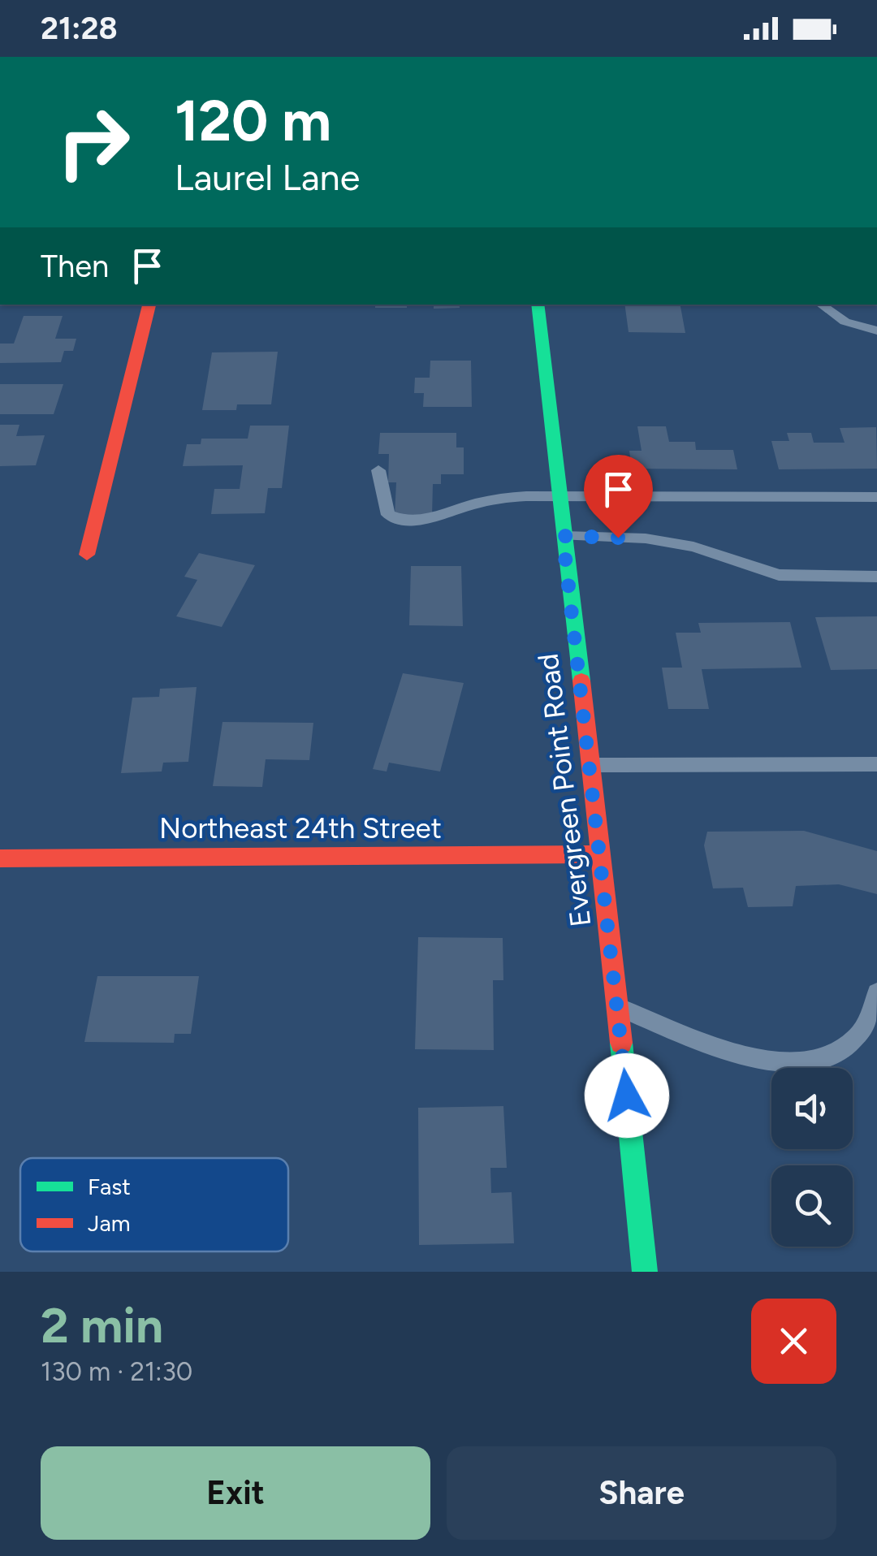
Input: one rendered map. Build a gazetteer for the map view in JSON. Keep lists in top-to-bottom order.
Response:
{
  "streets": {
    "street": ["Evergreen Point Road", "Northeast 24th Street"]
  },
  "crossings": [
    ["Evergreen Point Road", "Northeast 24th Street"]
  ],
  "legend": ["Fast", "Jam"],
  "page": {
    "status": "21:28",
    "turn": ["120 m", "Laurel Lane"],
    "then": "Then",
    "heading": ["2 min", "130 m · 21:30"],
    "buttons": ["Exit", "Share"]
  }
}
